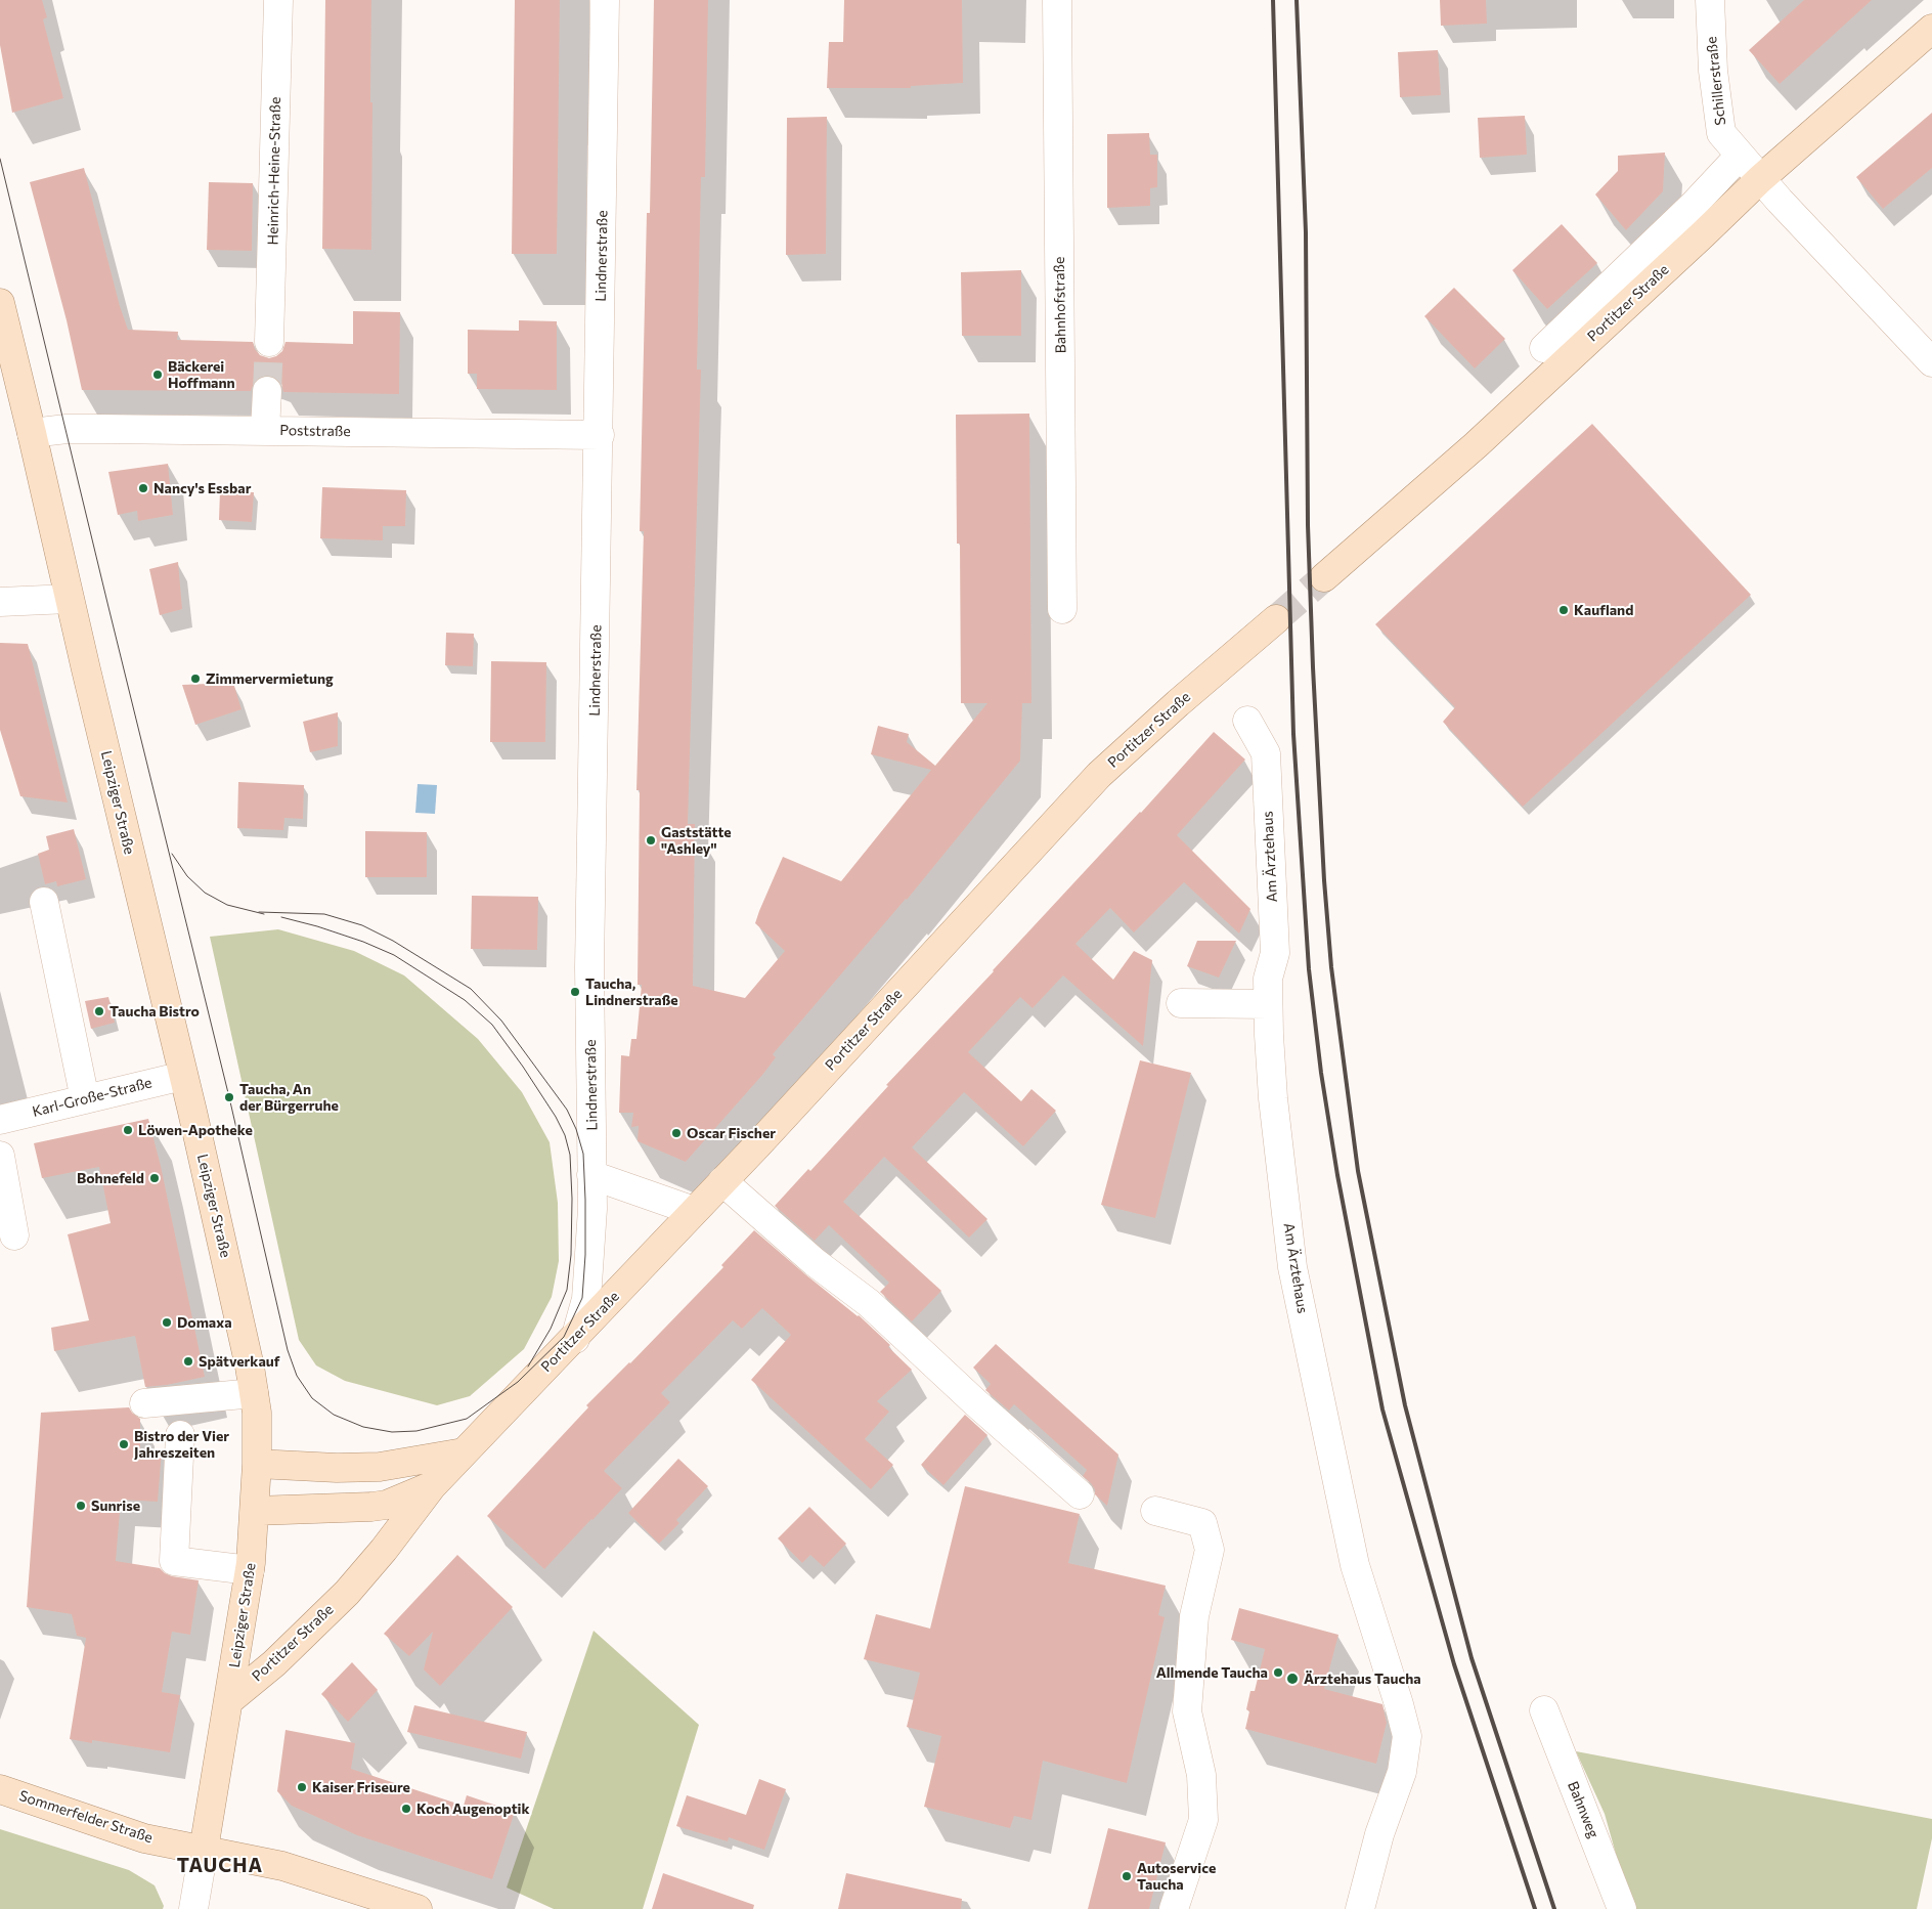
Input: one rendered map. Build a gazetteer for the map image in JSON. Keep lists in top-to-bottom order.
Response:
{
  "streets": {
    "main road": ["Portitzer Straße", "Leipziger Straße", "Sommerfelder Straße"],
    "street": [
      "Schillerstraße",
      "Heinrich-Heine-Straße",
      "Lindnerstraße",
      "Bahnhofstraße",
      "Poststraße",
      "Am Ärztehaus",
      "Karl-Große-Straße",
      "Bahnweg"
    ]
  },
  "crossings": [
    ["Schillerstraße", "Portitzer Straße"],
    ["Lindnerstraße", "Portitzer Straße"],
    ["Lindnerstraße", "Poststraße"],
    ["Portitzer Straße", "Leipziger Straße"],
    ["Poststraße", "Leipziger Straße"],
    ["Leipziger Straße", "Karl-Große-Straße"],
    ["Leipziger Straße", "Sommerfelder Straße"]
  ],
  "districts": ["TAUCHA"],
  "places": [
    "Bäckerei Hoffmann",
    "Nancy's Essbar",
    "Kaufland",
    "Zimmervermietung",
    "Gaststätte \"Ashley\"",
    "Taucha, Lindnerstraße",
    "Taucha Bistro",
    "Taucha, An der Bürgerruhe",
    "Löwen-Apotheke",
    "Oscar Fischer",
    "Bohnefeld",
    "Domaxa",
    "Spätverkauf",
    "Bistro der Vier Jahreszeiten",
    "Sunrise",
    "Allmende Taucha",
    "Ärztehaus Taucha",
    "Kaiser Friseure",
    "Koch Augenoptik",
    "Autoservice Taucha"
  ]
}
